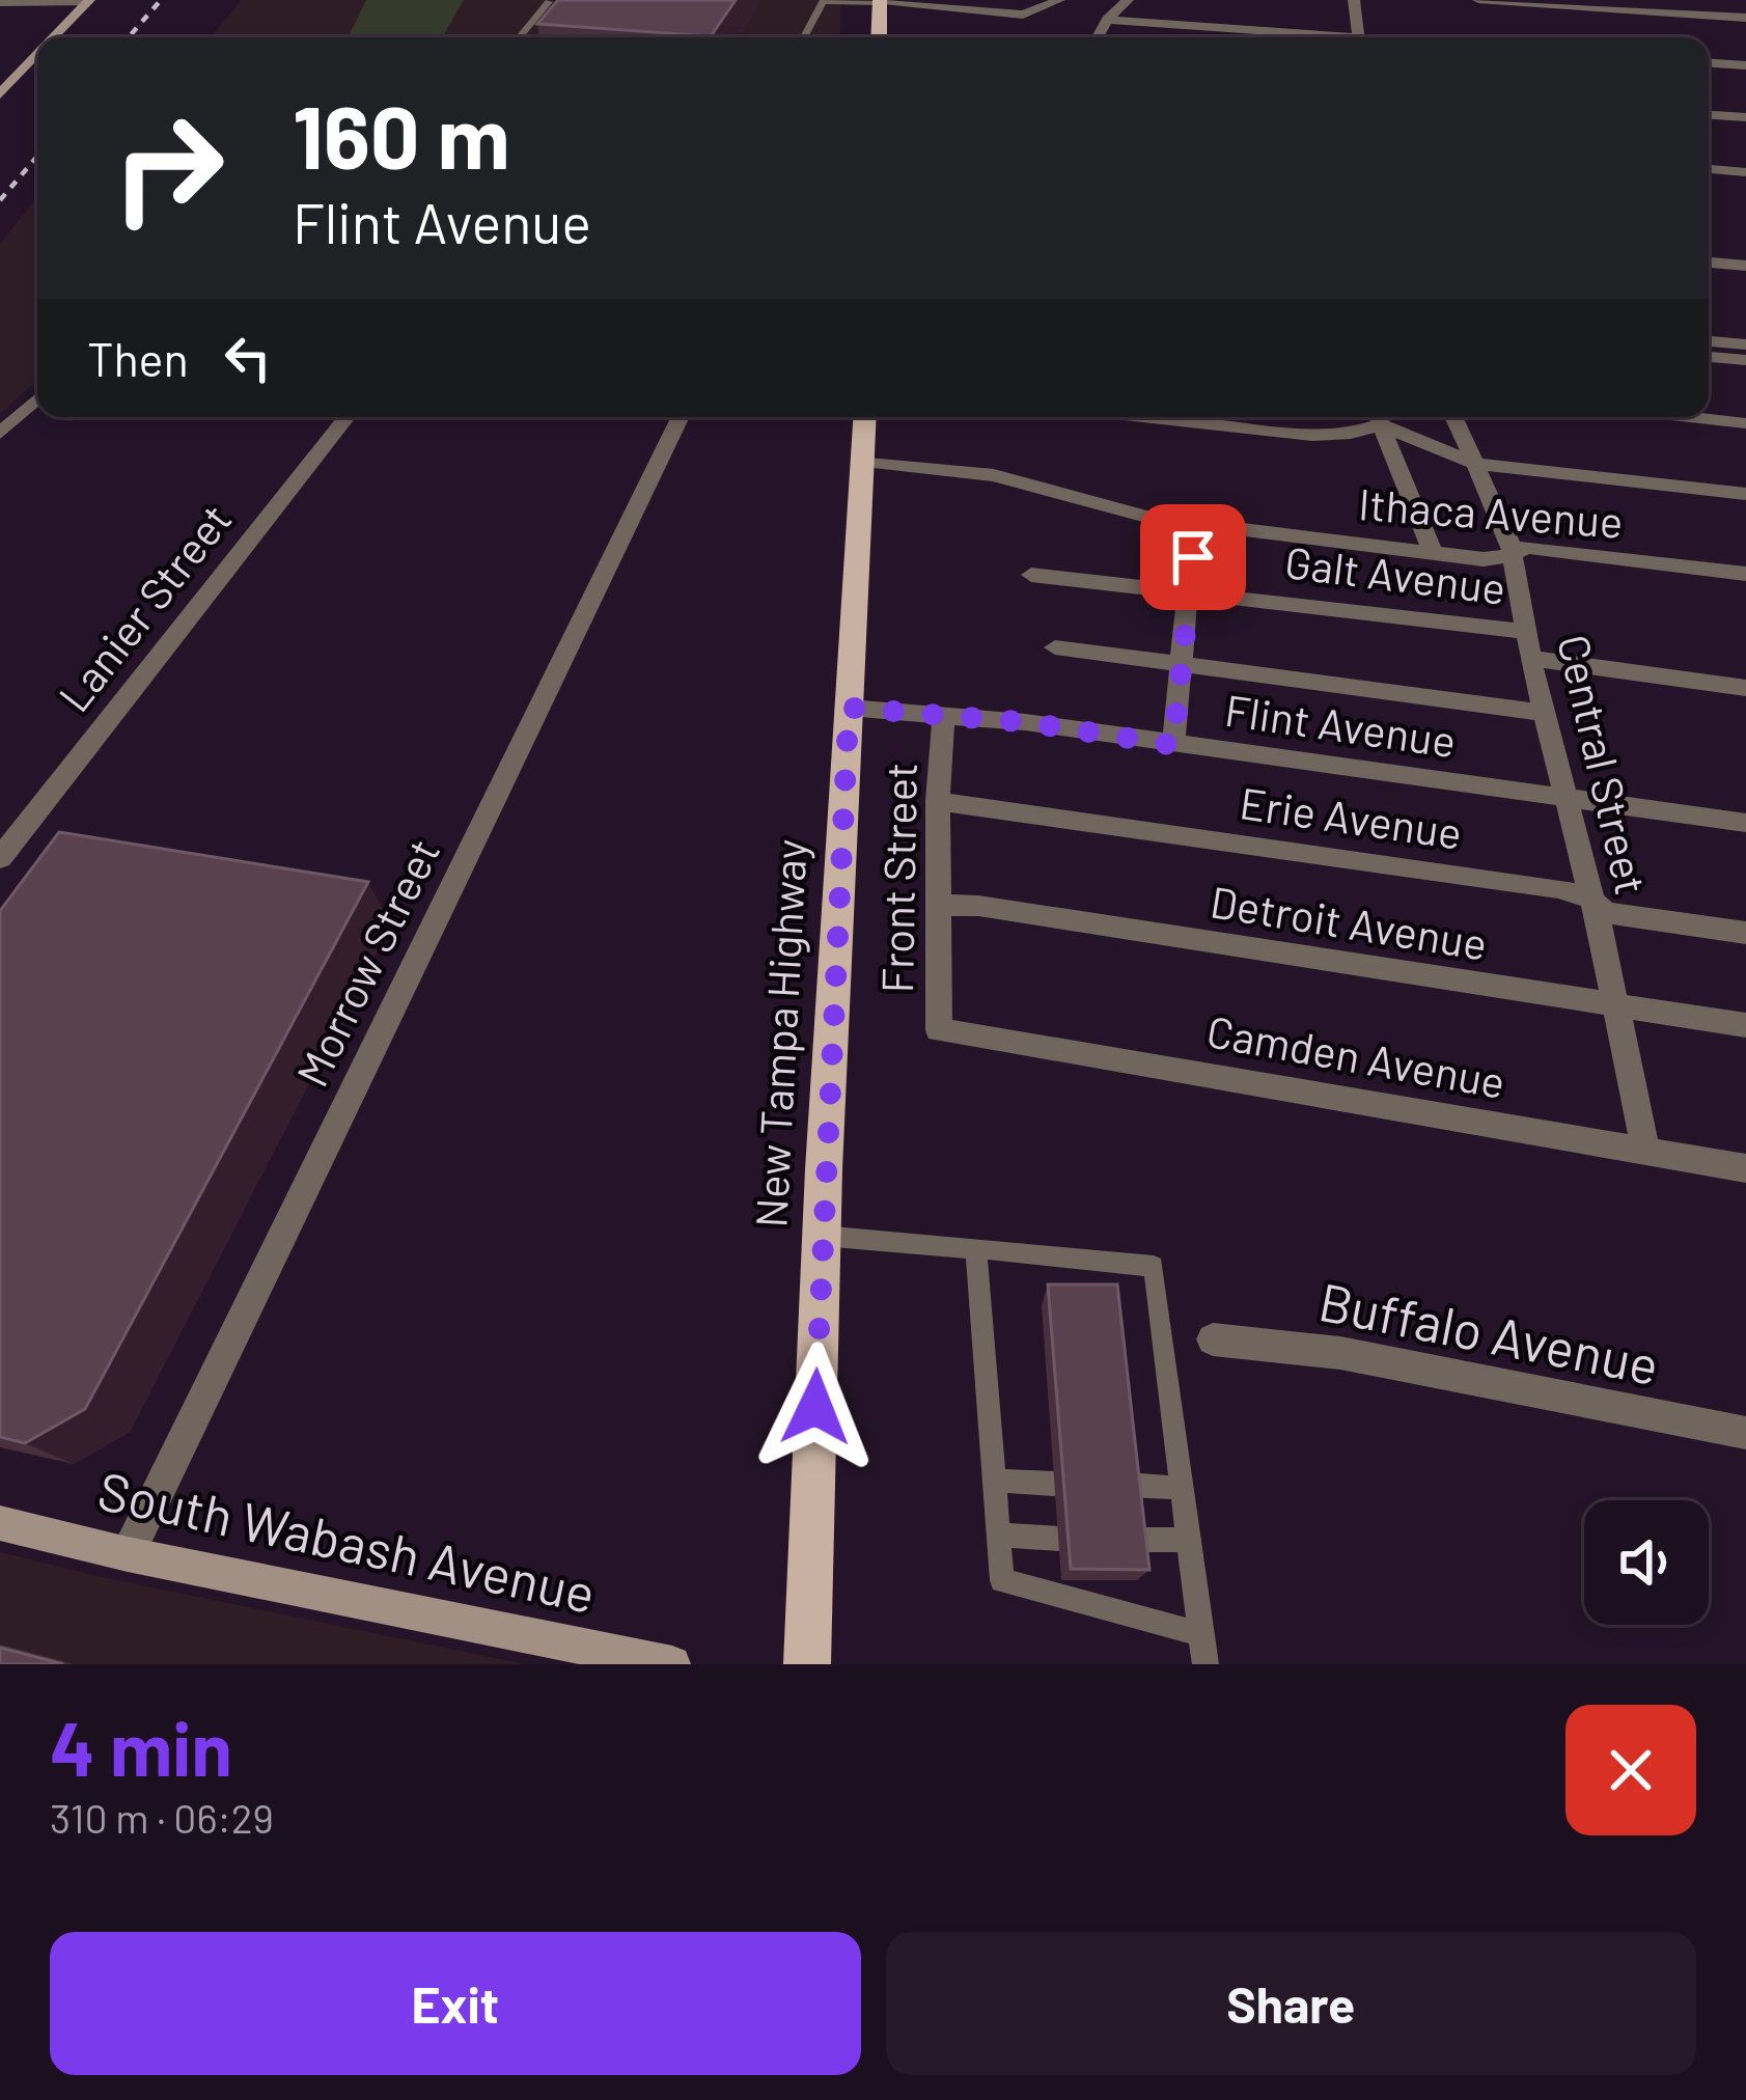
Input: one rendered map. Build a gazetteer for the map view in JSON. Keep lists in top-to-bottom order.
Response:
{
  "streets": {
    "main road": ["New Tampa Highway", "South Wabash Avenue"],
    "street": [
      "Ithaca Avenue",
      "Galt Avenue",
      "Lanier Street",
      "Flint Avenue",
      "Central Street",
      "Erie Avenue",
      "Front Street",
      "Detroit Avenue",
      "Morrow Street",
      "Camden Avenue",
      "Buffalo Avenue"
    ]
  },
  "crossings": [
    ["Ithaca Avenue", "Central Street"],
    ["Ithaca Avenue", "New Tampa Highway"],
    ["Galt Avenue", "Central Street"],
    ["Flint Avenue", "Central Street"],
    ["Flint Avenue", "Front Street"],
    ["Flint Avenue", "New Tampa Highway"],
    ["Central Street", "Erie Avenue"],
    ["Central Street", "Detroit Avenue"],
    ["Central Street", "Camden Avenue"],
    ["Erie Avenue", "Front Street"],
    ["Front Street", "Detroit Avenue"],
    ["Front Street", "Camden Avenue"],
    ["Morrow Street", "South Wabash Avenue"]
  ],
  "page": {
    "turn": ["160 m", "Flint Avenue"],
    "then": "Then",
    "heading": ["4 min", "310 m · 06:29"],
    "buttons": ["Exit", "Share"]
  }
}
